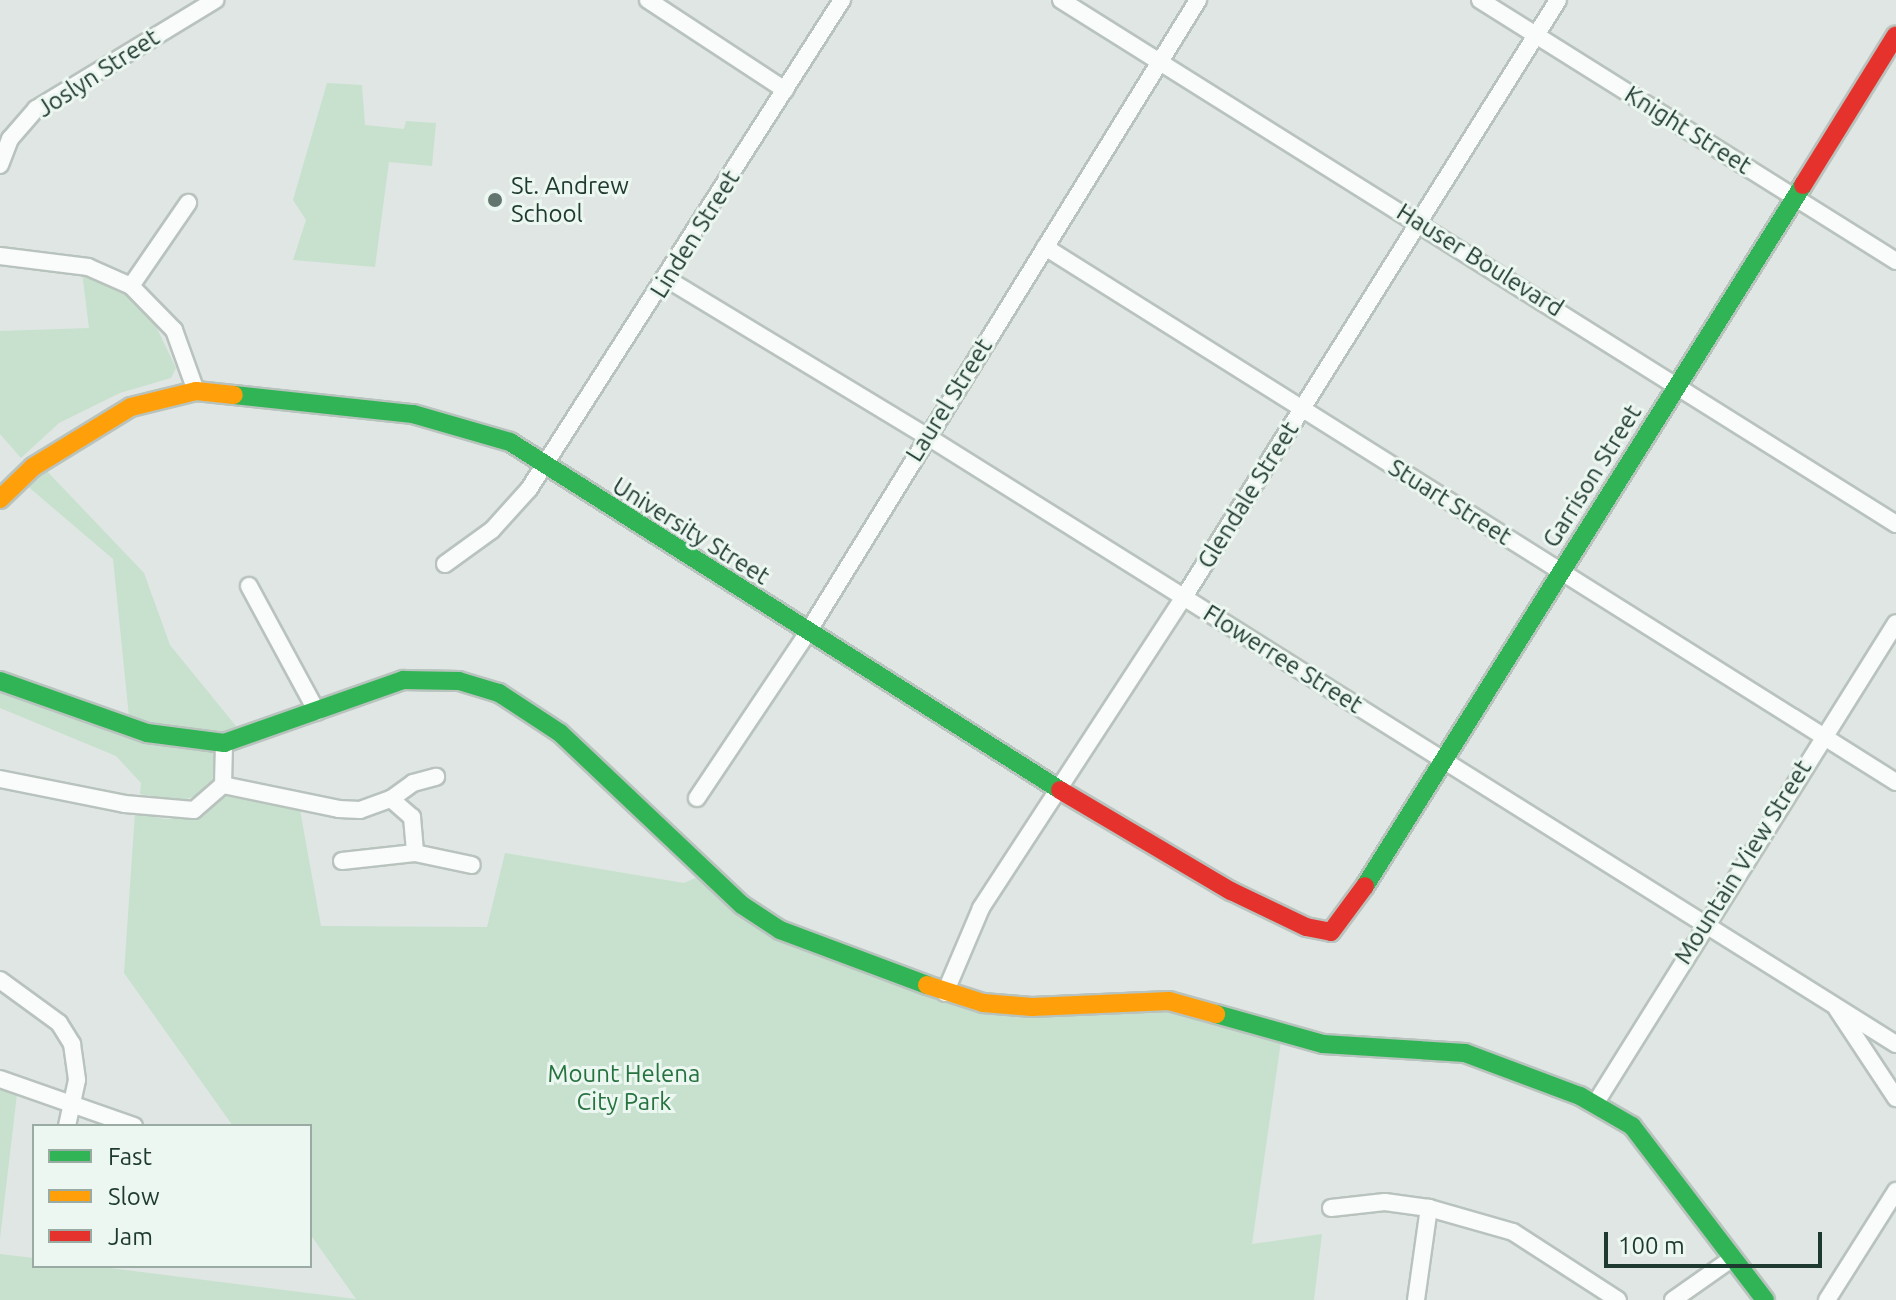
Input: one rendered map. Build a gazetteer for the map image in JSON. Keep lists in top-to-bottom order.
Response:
{
  "streets": {
    "street": [
      "Joslyn Street",
      "Knight Street",
      "Linden Street",
      "Hauser Boulevard",
      "Laurel Street",
      "Garrison Street",
      "Glendale Street",
      "Stuart Street",
      "University Street",
      "Flowerree Street",
      "Mountain View Street"
    ]
  },
  "crossings": [
    ["Knight Street", "Garrison Street"],
    ["Knight Street", "Glendale Street"],
    ["Linden Street", "University Street"],
    ["Linden Street", "Flowerree Street"],
    ["Hauser Boulevard", "Laurel Street"],
    ["Hauser Boulevard", "Garrison Street"],
    ["Hauser Boulevard", "Glendale Street"],
    ["Laurel Street", "Stuart Street"],
    ["Laurel Street", "University Street"],
    ["Laurel Street", "Flowerree Street"],
    ["Garrison Street", "Stuart Street"],
    ["Garrison Street", "University Street"],
    ["Garrison Street", "Flowerree Street"],
    ["Glendale Street", "Stuart Street"],
    ["Glendale Street", "University Street"],
    ["Glendale Street", "Flowerree Street"],
    ["Stuart Street", "Mountain View Street"],
    ["Flowerree Street", "Mountain View Street"]
  ],
  "parks": ["Mount Helena City Park"],
  "places": ["St. Andrew School"],
  "legend": ["Fast", "Slow", "Jam"],
  "scale_bar": "100 m"
}
